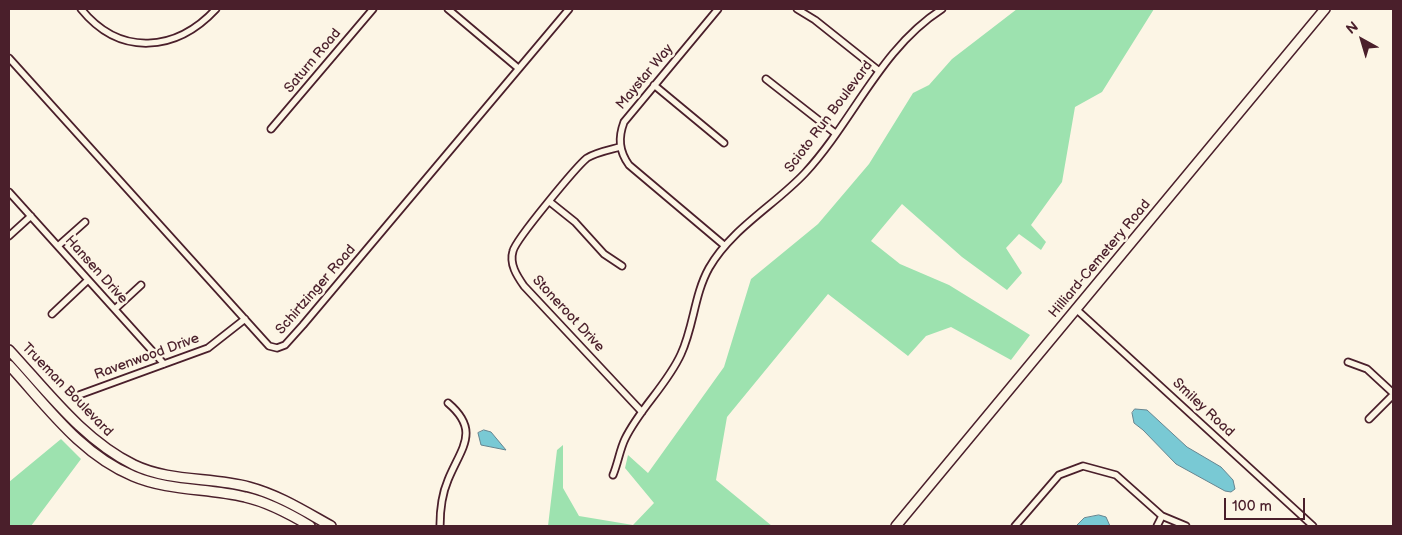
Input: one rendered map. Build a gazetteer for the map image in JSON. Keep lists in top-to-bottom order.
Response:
{
  "streets": {
    "main road": ["Hilliard-Cemetery Road", "Trueman Boulevard"],
    "street": [
      "Saturn Road",
      "Maystar Way",
      "Scioto Run Boulevard",
      "Hansen Drive",
      "Schirtzinger Road",
      "Stoneroot Drive",
      "Ravenwood Drive",
      "Smiley Road"
    ]
  },
  "crossings": [
    ["Maystar Way", "Stoneroot Drive"],
    ["Scioto Run Boulevard", "Stoneroot Drive"],
    ["Hilliard-Cemetery Road", "Smiley Road"],
    ["Hansen Drive", "Ravenwood Drive"],
    ["Schirtzinger Road", "Ravenwood Drive"]
  ],
  "scale_bar": "100 m",
  "north": "top left"
}
